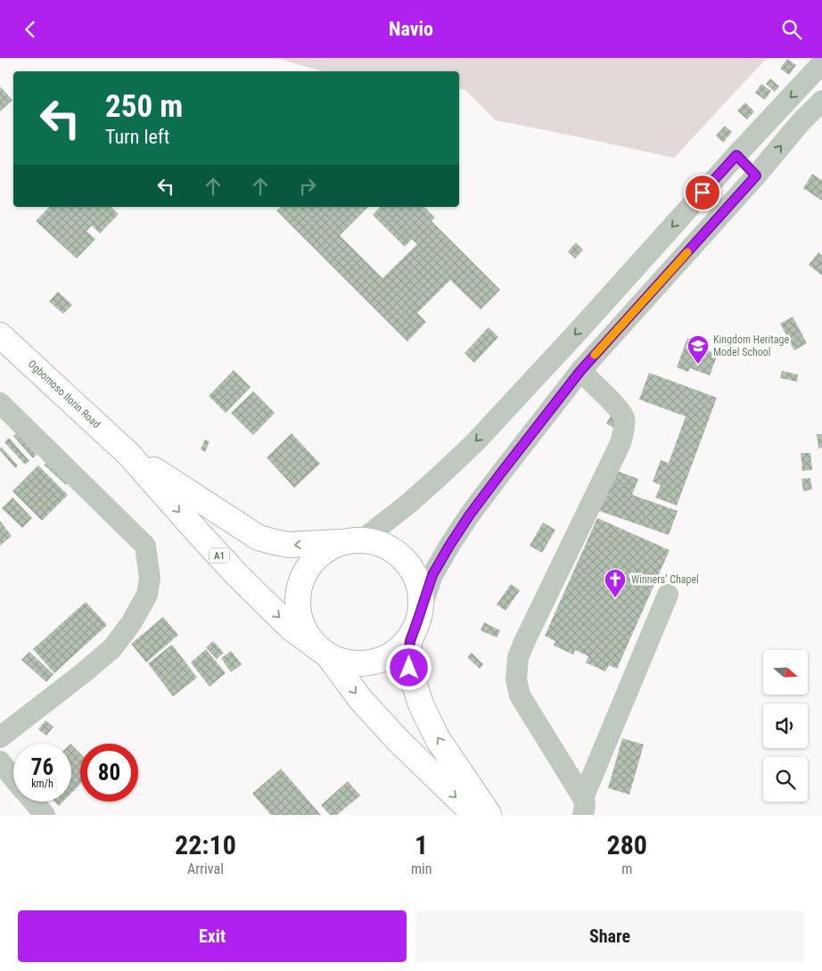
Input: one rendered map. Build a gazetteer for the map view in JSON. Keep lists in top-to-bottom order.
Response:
{
  "streets": {
    "highway": ["Ogbomoso Ilorin Road", "A1"]
  },
  "crossings": [
    ["Ogbomoso Ilorin Road", "A1"]
  ],
  "places": {
    "school or university": ["Kingdom Heritage Model School"],
    "church": ["Winners' Chapel"]
  },
  "north": "right",
  "page": {
    "header": "Navio",
    "turn": ["250 m", "Turn left"],
    "speed": "76 km/h",
    "limit": "80",
    "eta": [
      "22:10",
      "Arrival",
      "1",
      "min",
      "280",
      "m"
    ],
    "buttons": ["Exit", "Share"]
  }
}
